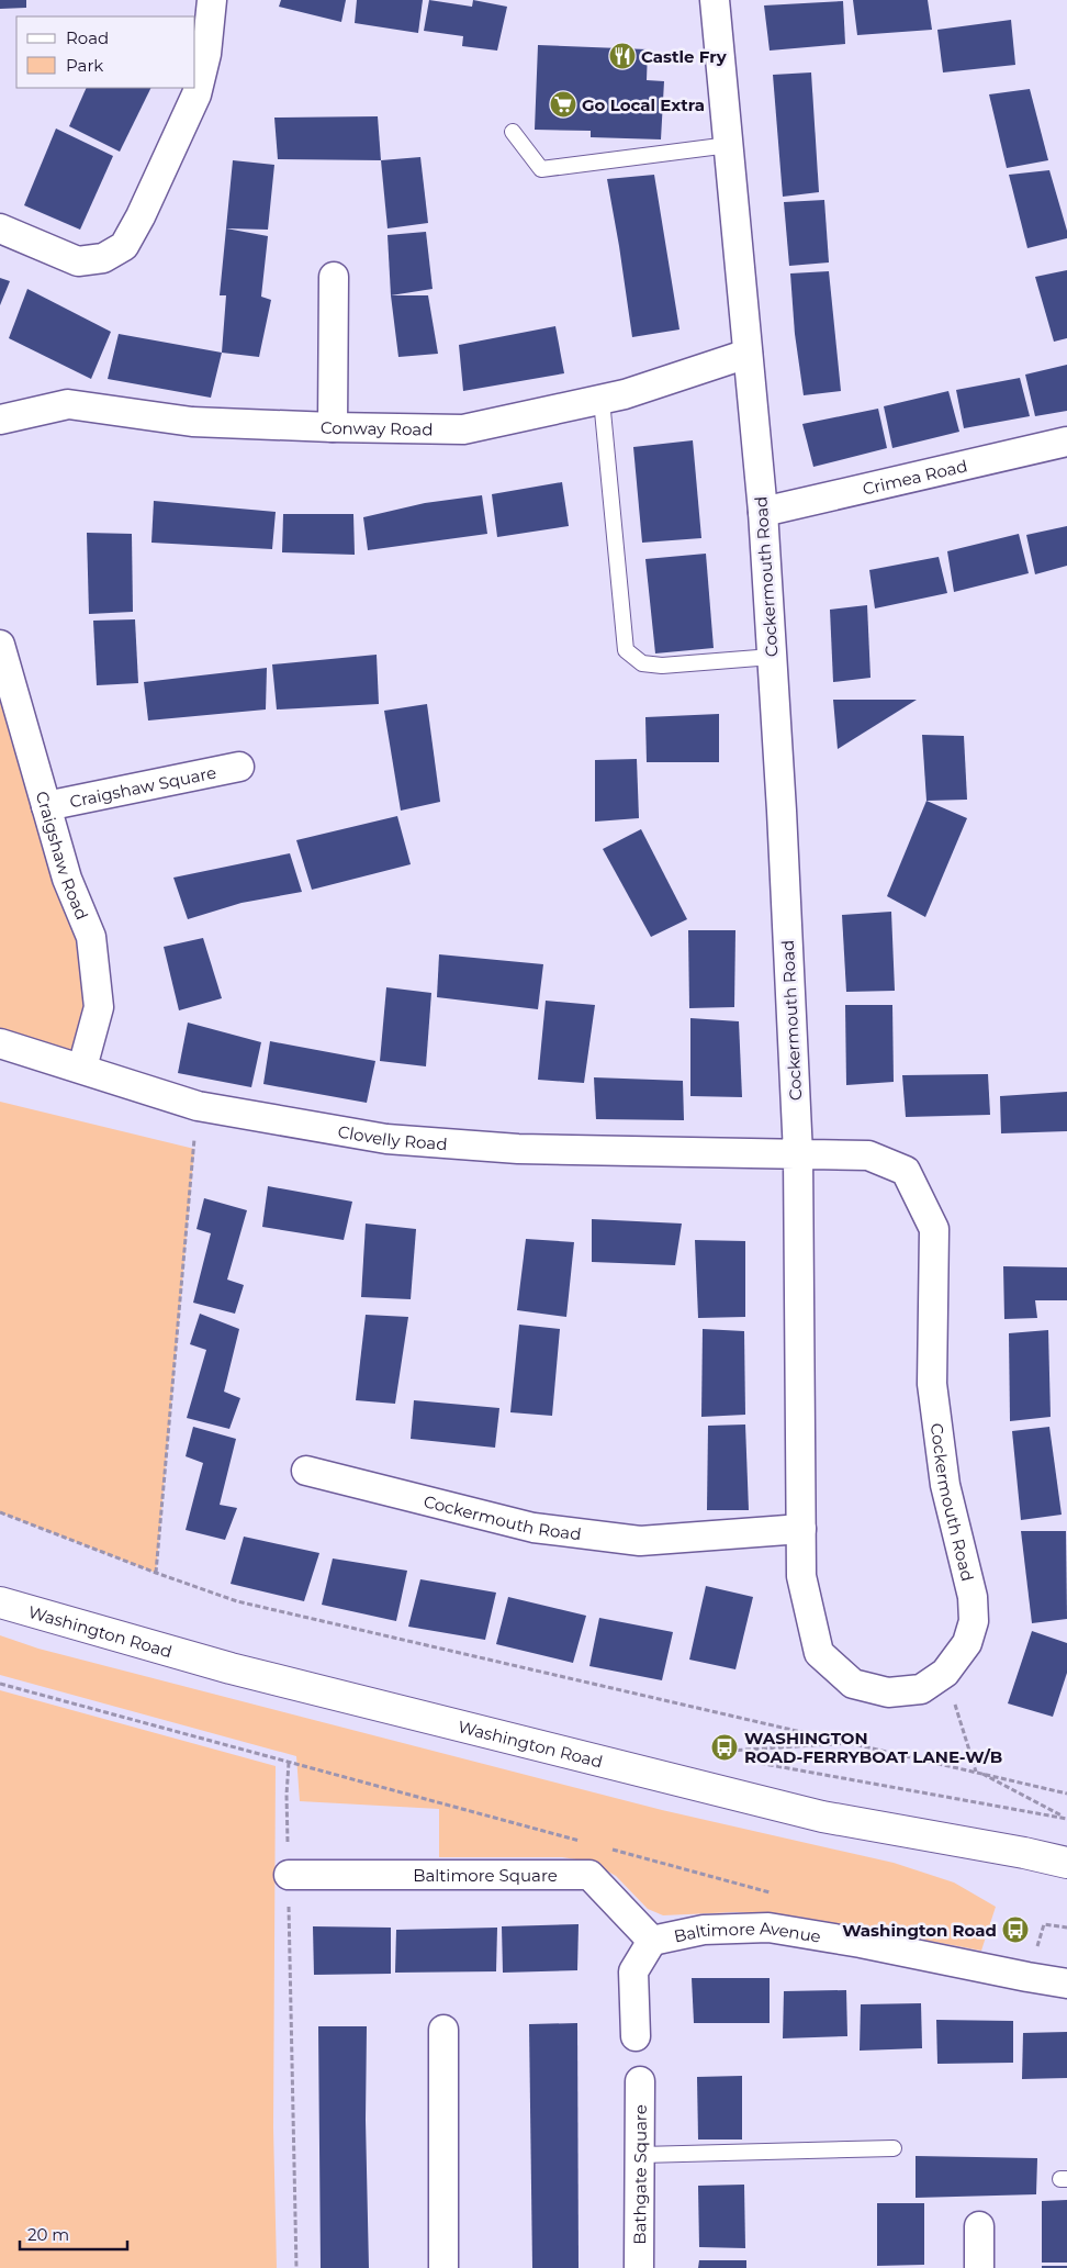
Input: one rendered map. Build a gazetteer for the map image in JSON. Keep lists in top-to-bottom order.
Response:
{
  "streets": {
    "street": [
      "Conway Road",
      "Crimea Road",
      "Cockermouth Road",
      "Craigshaw Square",
      "Craigshaw Road",
      "Clovelly Road",
      "Washington Road",
      "Baltimore Square",
      "Baltimore Avenue",
      "Bathgate Square"
    ]
  },
  "crossings": [
    ["Conway Road", "Cockermouth Road"],
    ["Crimea Road", "Cockermouth Road"],
    ["Cockermouth Road", "Clovelly Road"],
    ["Craigshaw Square", "Craigshaw Road"],
    ["Craigshaw Road", "Clovelly Road"],
    ["Baltimore Square", "Baltimore Avenue"]
  ],
  "places": {
    "restaurant": ["Castle Fry"],
    "supermarket": ["Go Local Extra"],
    "bus stop": ["WASHINGTON ROAD-FERRYBOAT LANE-W/B", "Washington Road"]
  },
  "legend": ["Road", "Park"],
  "scale_bar": "20 m"
}
